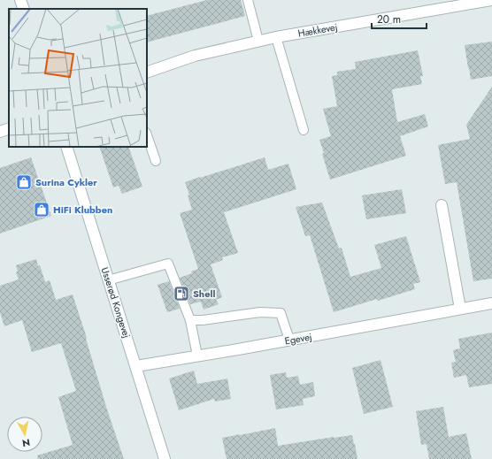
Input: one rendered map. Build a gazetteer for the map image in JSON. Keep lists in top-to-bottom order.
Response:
{
  "streets": {
    "street": ["Hækkevej", "Usserød Kongevej", "Egevej"]
  },
  "crossings": [
    ["Usserød Kongevej", "Egevej"]
  ],
  "places": {
    "shop": ["Surina Cykler", "HiFi Klubben"],
    "fuel station": ["Shell"]
  },
  "scale_bar": "20 m",
  "north": "bottom"
}
